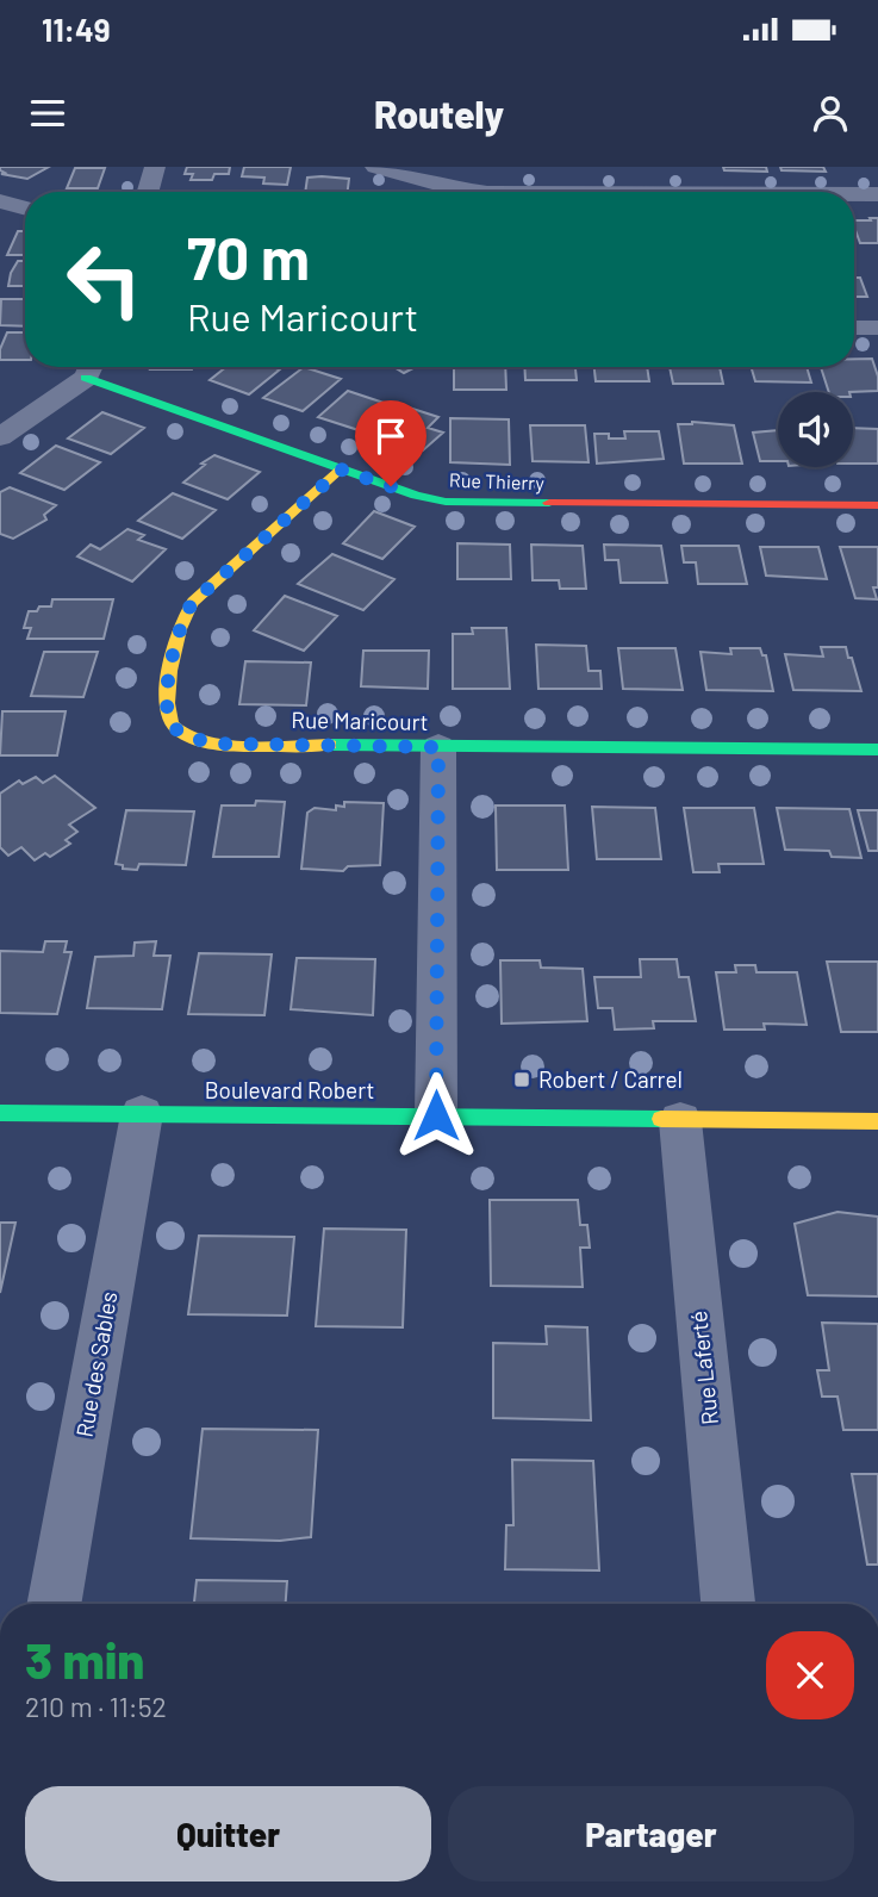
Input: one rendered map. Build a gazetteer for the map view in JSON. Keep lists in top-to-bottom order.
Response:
{
  "streets": {
    "street": [
      "Rue Thierry",
      "Rue Maricourt",
      "Boulevard Robert",
      "Rue des Sables",
      "Rue Laferté"
    ]
  },
  "crossings": [
    ["Rue Thierry", "Rue Maricourt"],
    ["Boulevard Robert", "Rue des Sables"],
    ["Boulevard Robert", "Rue Laferté"]
  ],
  "places": {
    "transit": ["Robert / Carrel"]
  },
  "page": {
    "status": "11:49",
    "header": "Routely",
    "turn": ["70 m", "Rue Maricourt"],
    "heading": ["3 min", "210 m · 11:52"],
    "buttons": ["Quitter", "Partager"]
  }
}
